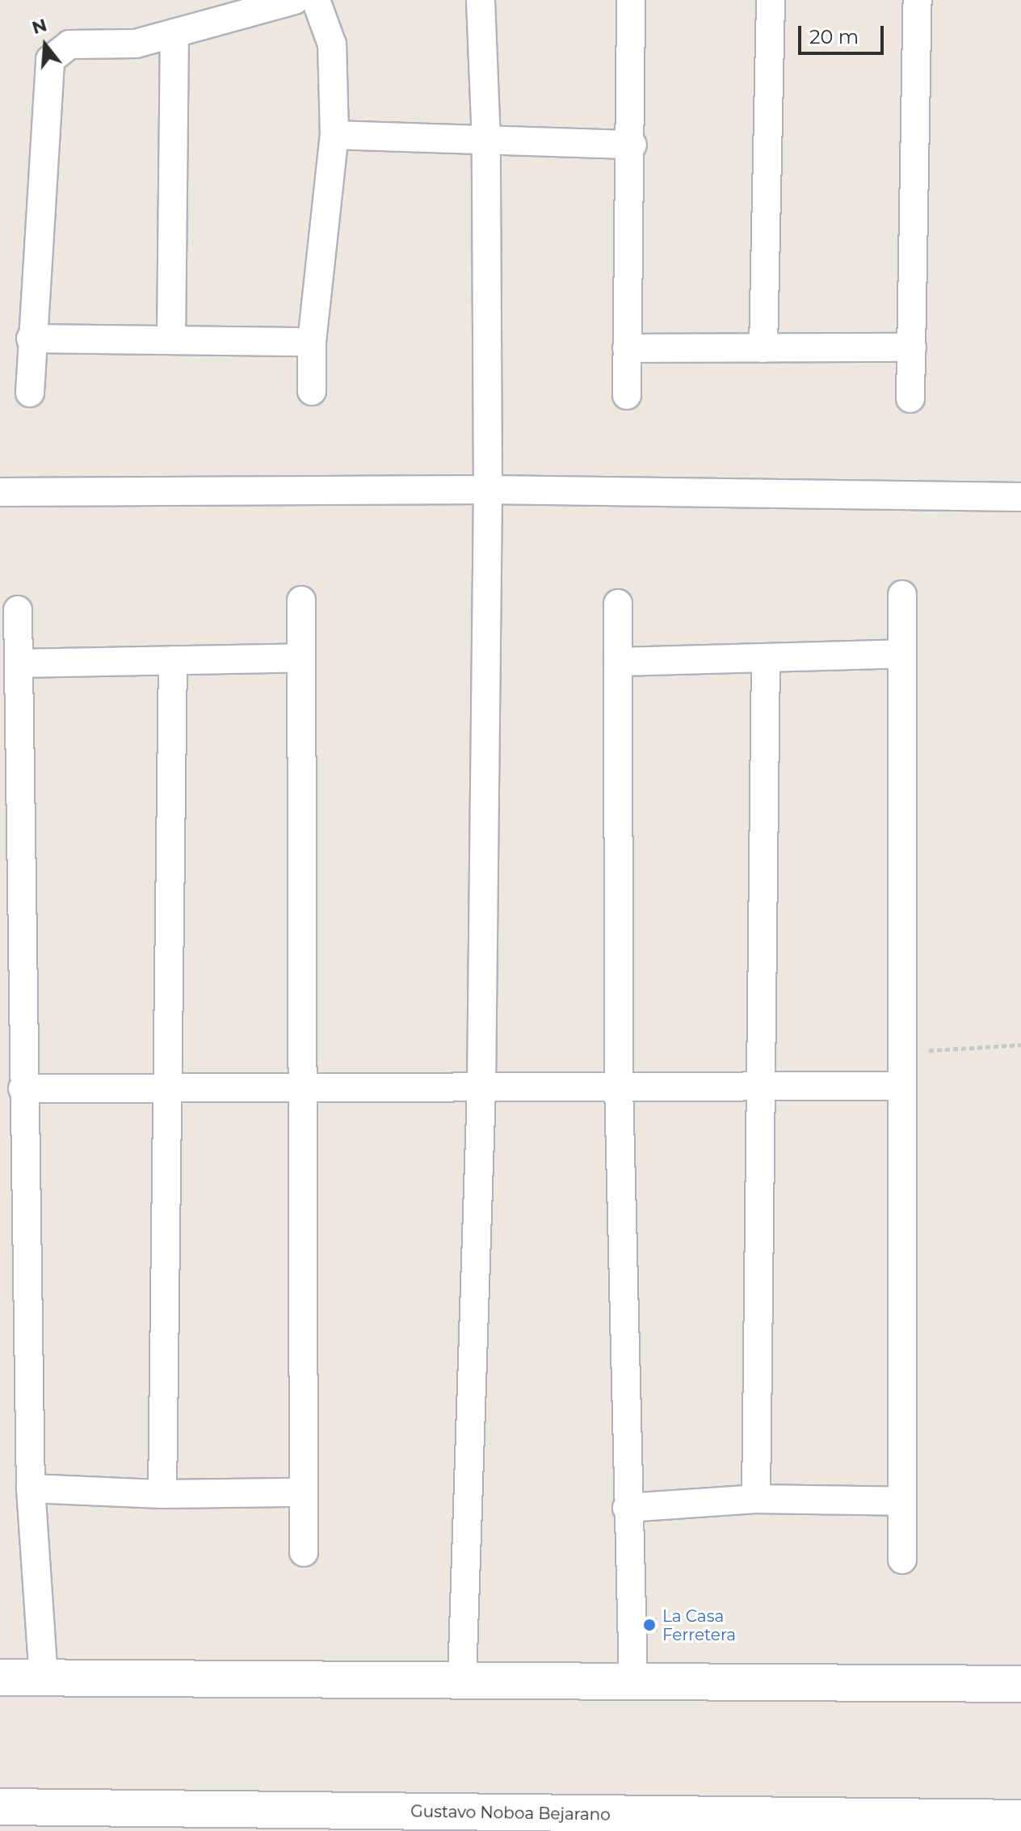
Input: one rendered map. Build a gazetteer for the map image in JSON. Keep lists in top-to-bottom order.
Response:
{
  "streets": {
    "street": ["Gustavo Noboa Bejarano"]
  },
  "places": ["La Casa Ferretera"],
  "scale_bar": "20 m",
  "north": "top"
}
